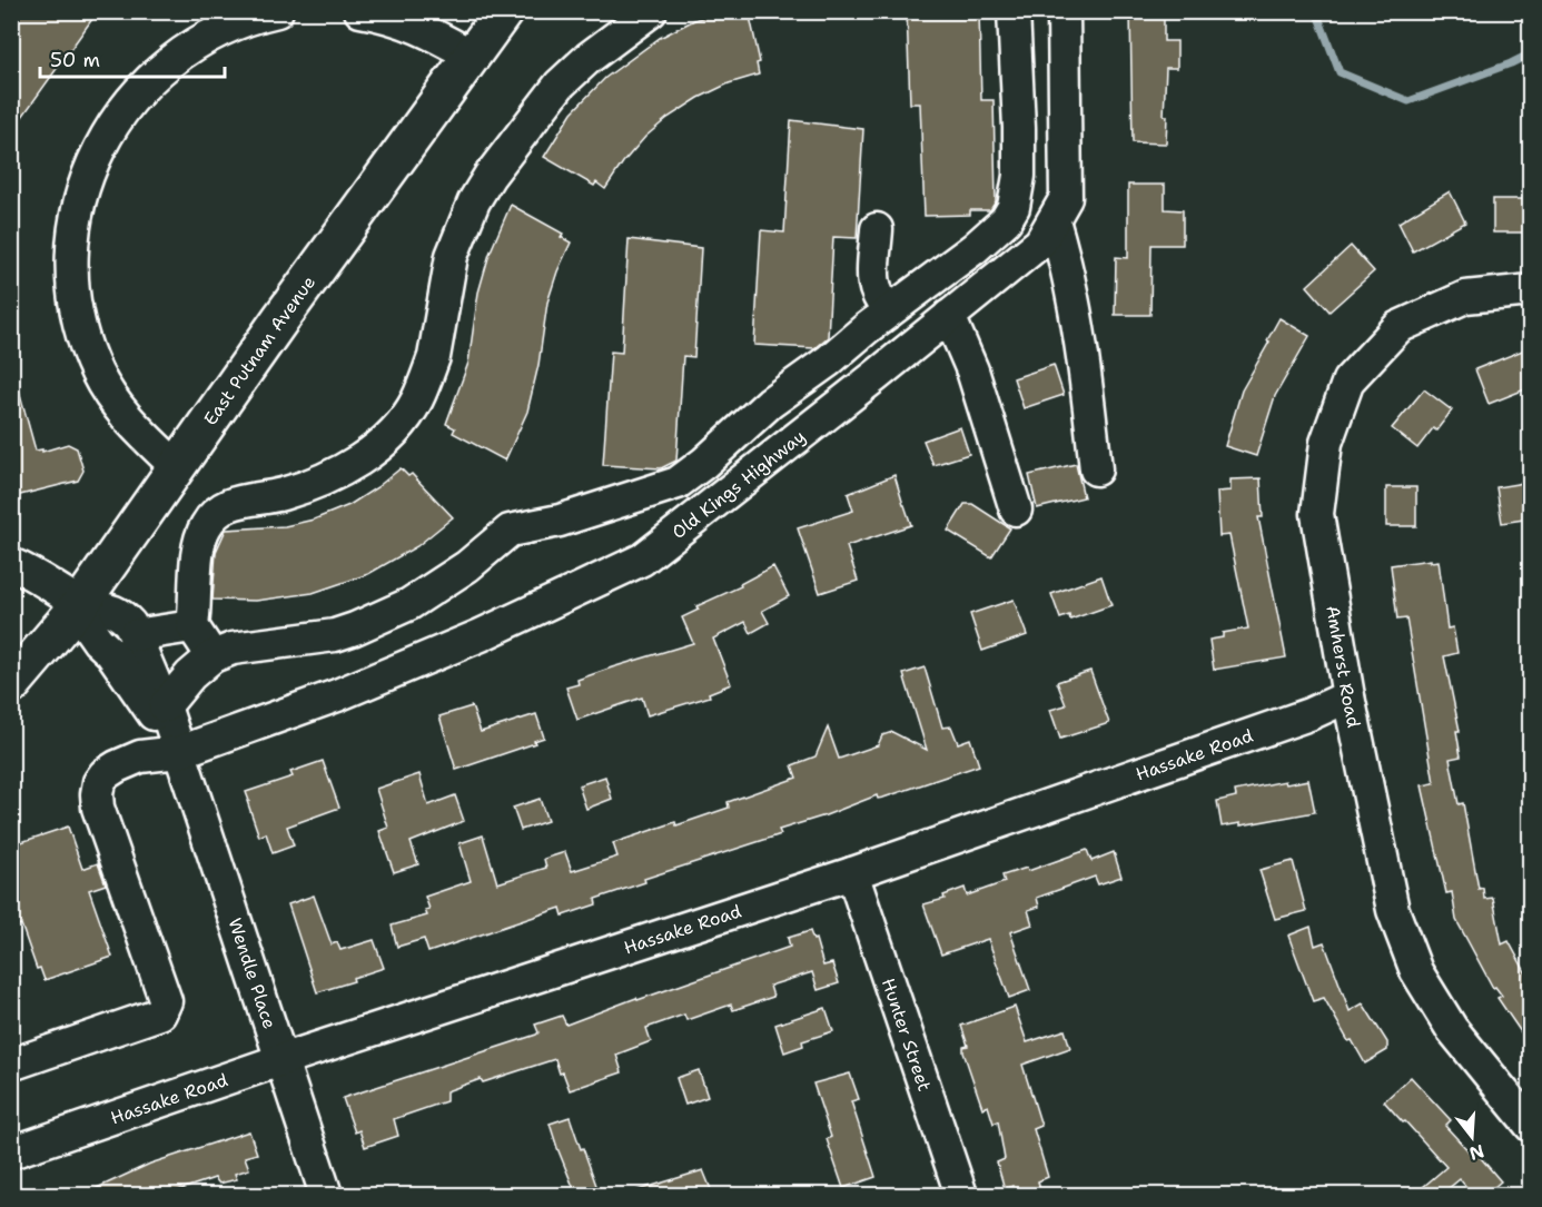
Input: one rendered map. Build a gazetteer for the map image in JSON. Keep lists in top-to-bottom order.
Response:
{
  "streets": {
    "main road": ["East Putnam Avenue"],
    "street": [
      "Old Kings Highway",
      "Amherst Road",
      "Hassake Road",
      "Wendle Place",
      "Hunter Street"
    ]
  },
  "crossings": [
    ["East Putnam Avenue", "Wendle Place"],
    ["Old Kings Highway", "Wendle Place"],
    ["Amherst Road", "Hassake Road"],
    ["Hassake Road", "Wendle Place"],
    ["Hassake Road", "Hunter Street"]
  ],
  "scale_bar": "50 m",
  "north": "bottom"
}
